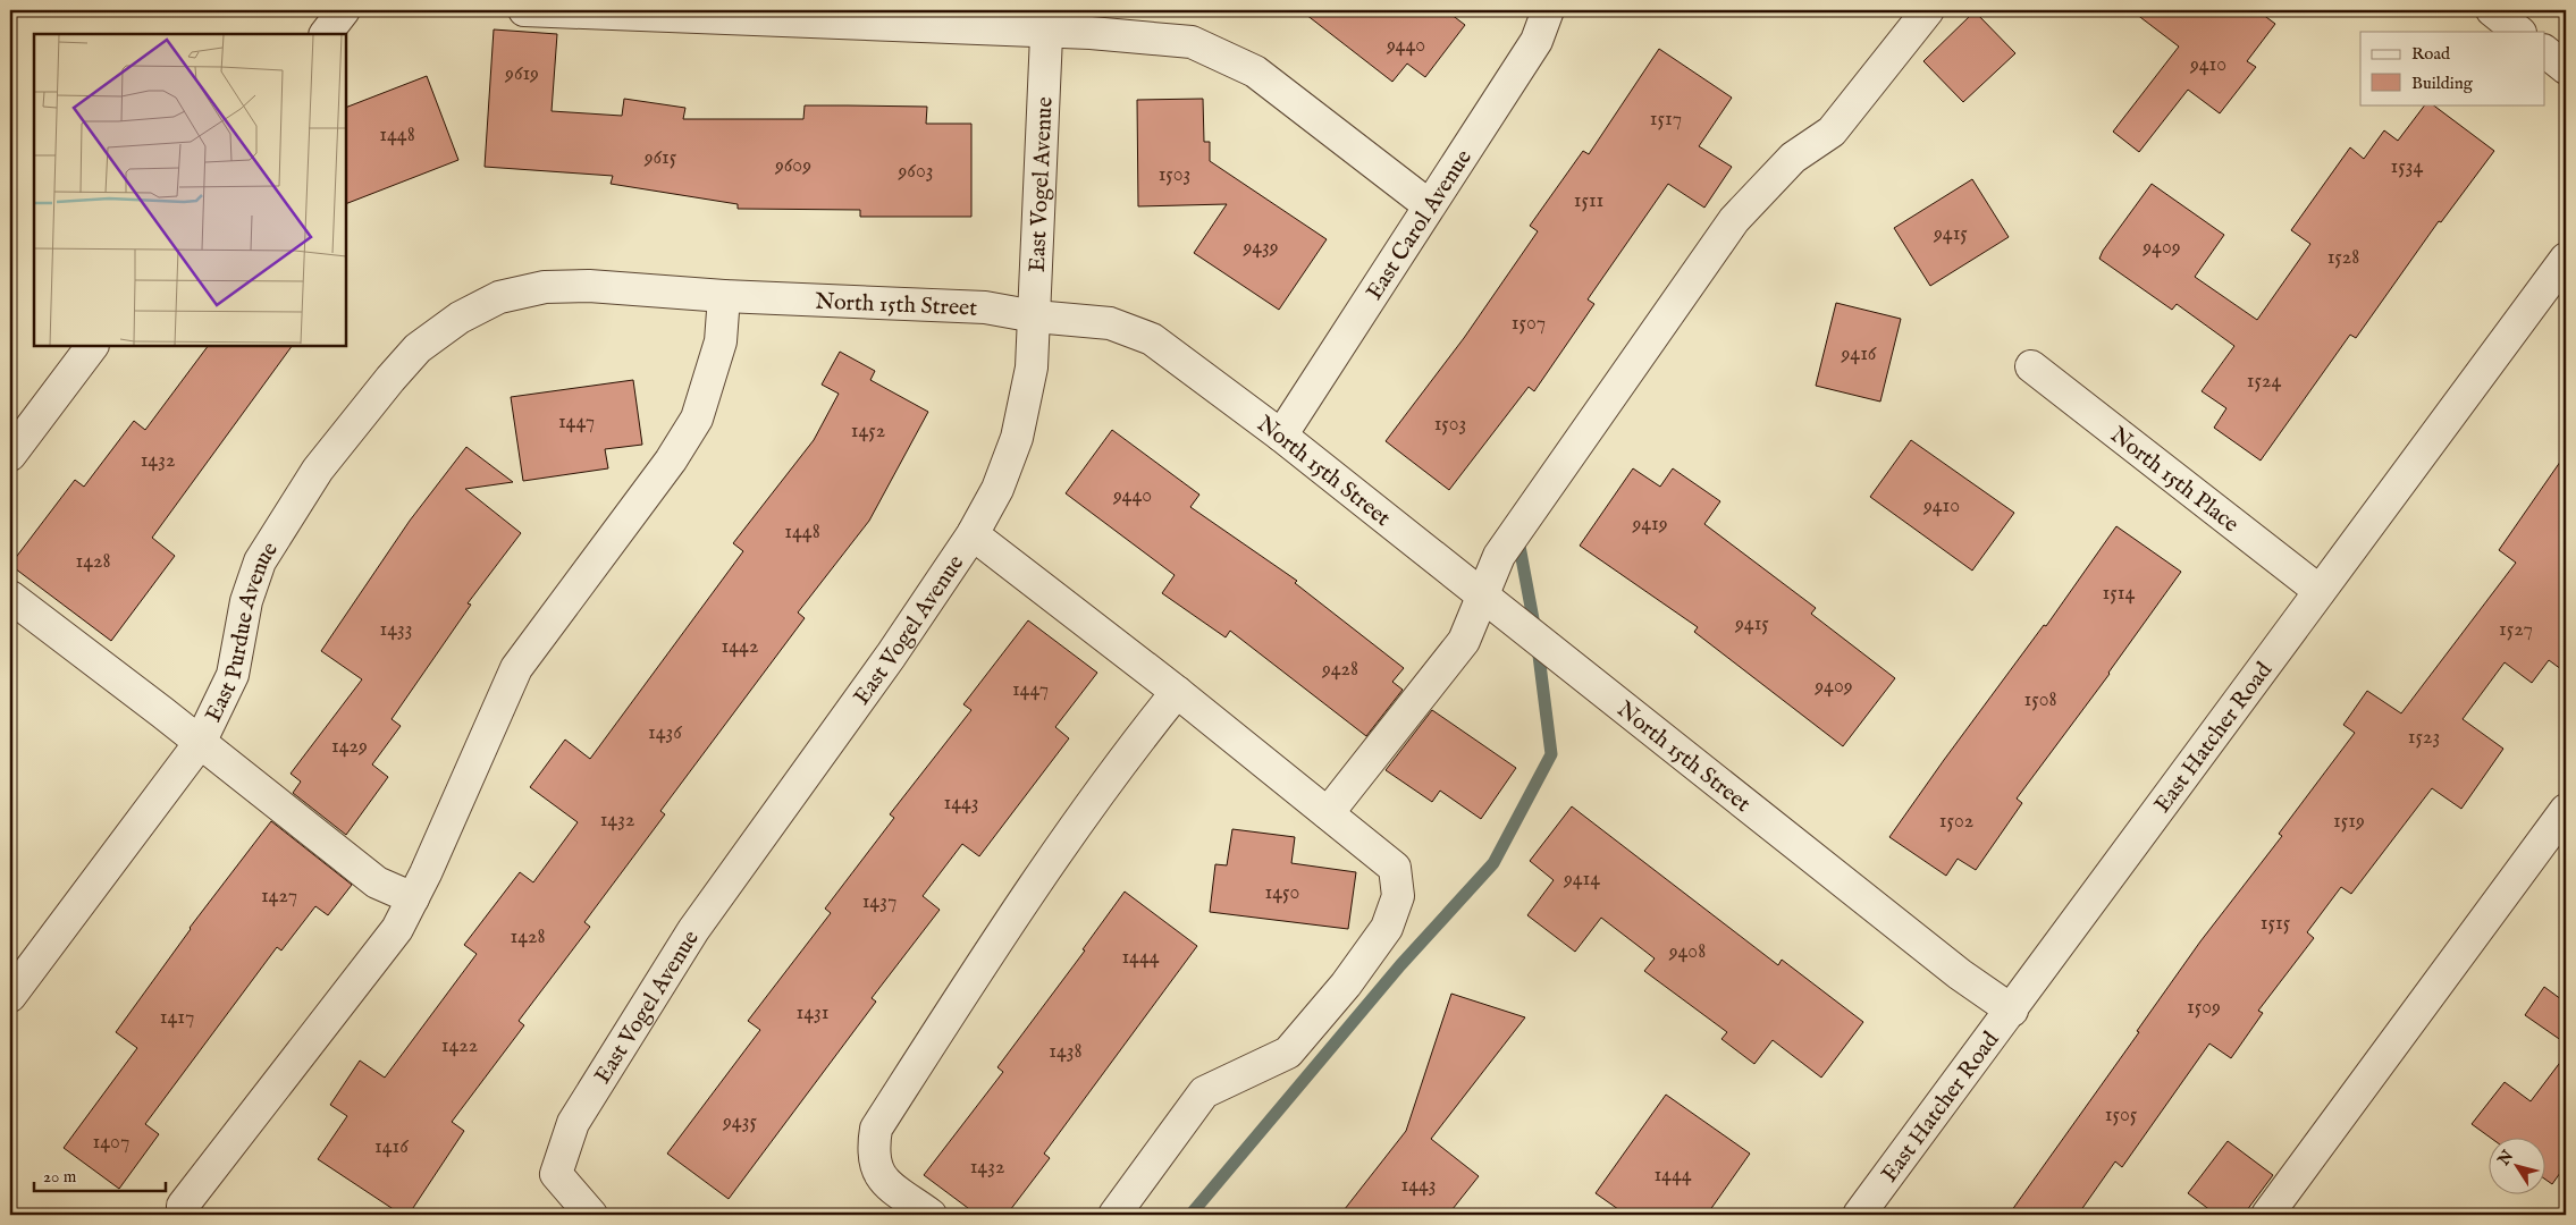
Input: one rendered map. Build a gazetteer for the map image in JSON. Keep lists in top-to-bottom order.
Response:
{
  "streets": {
    "street": [
      "East Vogel Avenue",
      "East Carol Avenue",
      "North 15th Street",
      "North 15th Place",
      "East Purdue Avenue",
      "East Hatcher Road"
    ]
  },
  "crossings": [
    ["East Vogel Avenue", "North 15th Street"],
    ["East Carol Avenue", "North 15th Street"],
    ["North 15th Street", "East Purdue Avenue"],
    ["North 15th Street", "East Hatcher Road"],
    ["North 15th Place", "East Hatcher Road"]
  ],
  "house_numbers": [
    "9440",
    "9410",
    "9619",
    "1517",
    "1448",
    "9615",
    "9609",
    "1534",
    "9603",
    "1503",
    "1511",
    "9415",
    "9439",
    "9409",
    "1528",
    "1507",
    "9416",
    "1524",
    "1447",
    "1503",
    "1452",
    "1432",
    "9440",
    "9410",
    "9419",
    "1448",
    "1428",
    "1514",
    "9415",
    "1433",
    "1527",
    "1442",
    "9428",
    "9409",
    "1447",
    "1508",
    "1436",
    "1523",
    "1429",
    "1443",
    "1432",
    "1502",
    "1519",
    "9414",
    "1450",
    "1427",
    "1437",
    "1515",
    "1428",
    "9408",
    "1444",
    "1509",
    "1431",
    "1417",
    "1422",
    "1438",
    "1505",
    "9435",
    "1407",
    "1416",
    "1432",
    "1444",
    "1443"
  ],
  "legend": ["Road", "Building"],
  "scale_bar": "20 m",
  "north": "top left"
}
